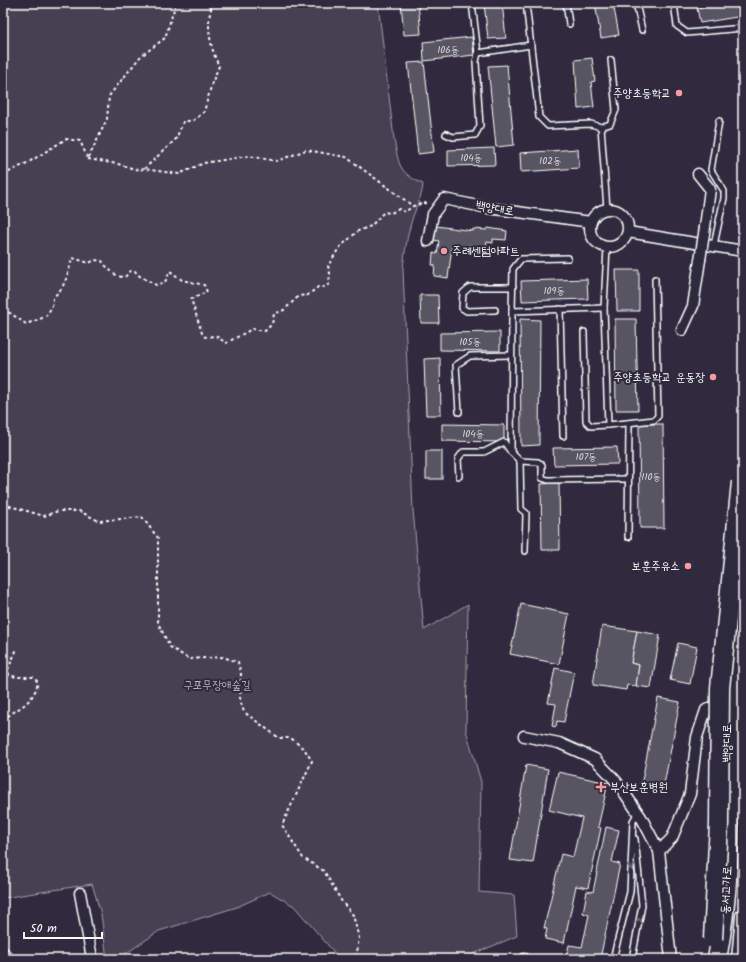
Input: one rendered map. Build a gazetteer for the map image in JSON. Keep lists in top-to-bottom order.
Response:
{
  "streets": {
    "highway": ["동서고가로"],
    "main road": ["백양대로"]
  },
  "parks": ["구포무장애숲길"],
  "places": {
    "other": [
      "주양초등학교",
      "주례센텀아파트",
      "주양초등학교 운동장",
      "보훈주유소"
    ],
    "health": ["부산보훈병원"]
  },
  "house_numbers": [
    "106동",
    "104동",
    "102동",
    "109동",
    "105동",
    "104동",
    "107동",
    "110동"
  ],
  "scale_bar": "50 m"
}
